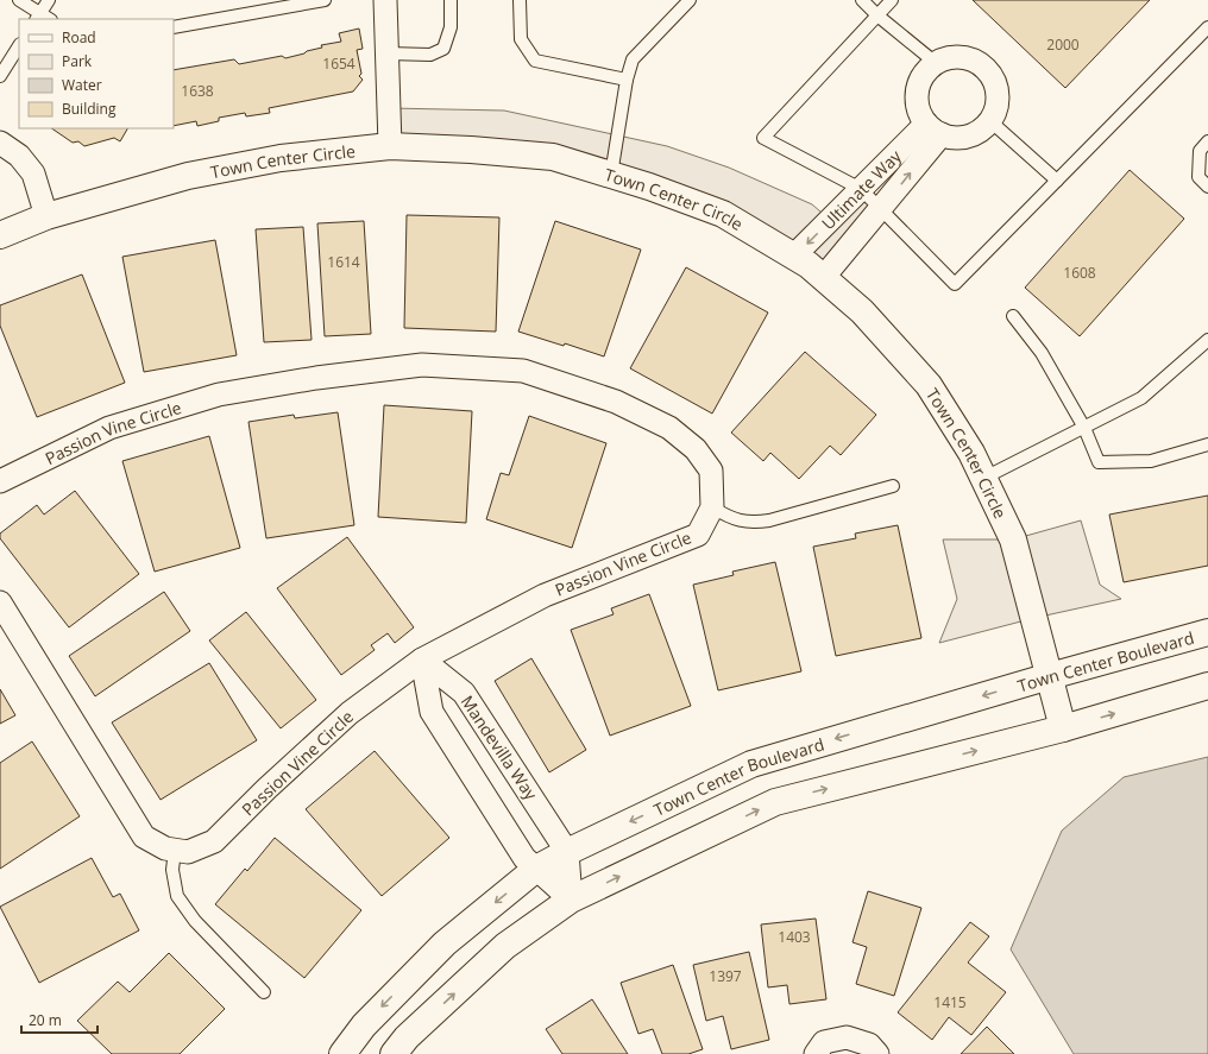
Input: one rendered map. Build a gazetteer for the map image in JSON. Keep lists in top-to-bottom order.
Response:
{
  "streets": {
    "street": [
      "Town Center Circle",
      "Ultimate Way",
      "Passion Vine Circle",
      "Town Center Boulevard",
      "Mandevilla Way"
    ]
  },
  "crossings": [
    ["Town Center Circle", "Ultimate Way"],
    ["Town Center Circle", "Town Center Boulevard"],
    ["Passion Vine Circle", "Mandevilla Way"],
    ["Town Center Boulevard", "Mandevilla Way"]
  ],
  "house_numbers": [
    "2000",
    "1654",
    "1638",
    "1614",
    "1608",
    "1403",
    "1397",
    "1415"
  ],
  "legend": [
    "Road",
    "Park",
    "Water",
    "Building"
  ],
  "scale_bar": "20 m"
}
